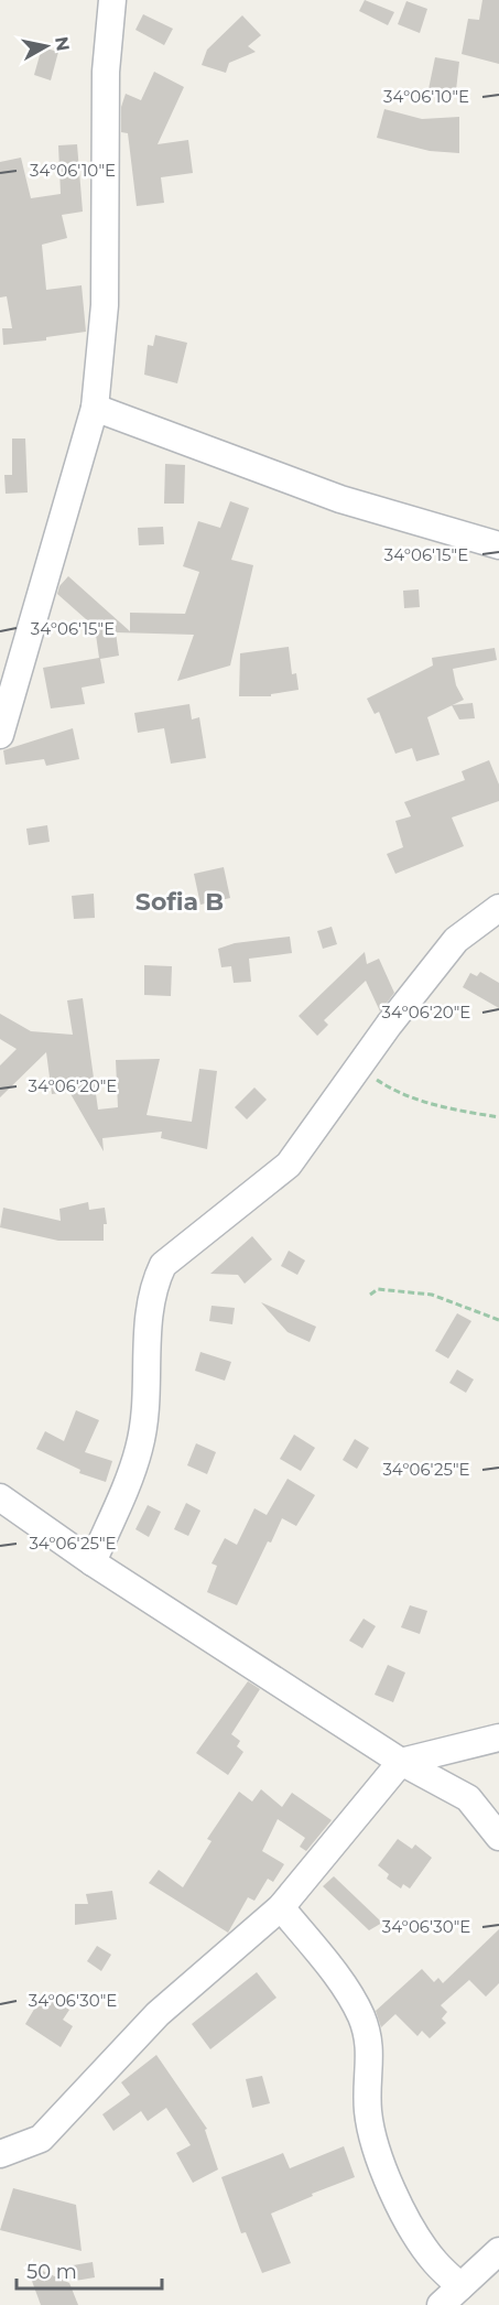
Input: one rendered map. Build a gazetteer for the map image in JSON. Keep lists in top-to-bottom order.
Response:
{
  "districts": ["Sofia B"],
  "scale_bar": "50 m",
  "north": "right",
  "coordinates": [
    "34°06'10\"E",
    "34°06'15\"E",
    "34°06'20\"E",
    "34°06'25\"E",
    "34°06'30\"E"
  ]
}
